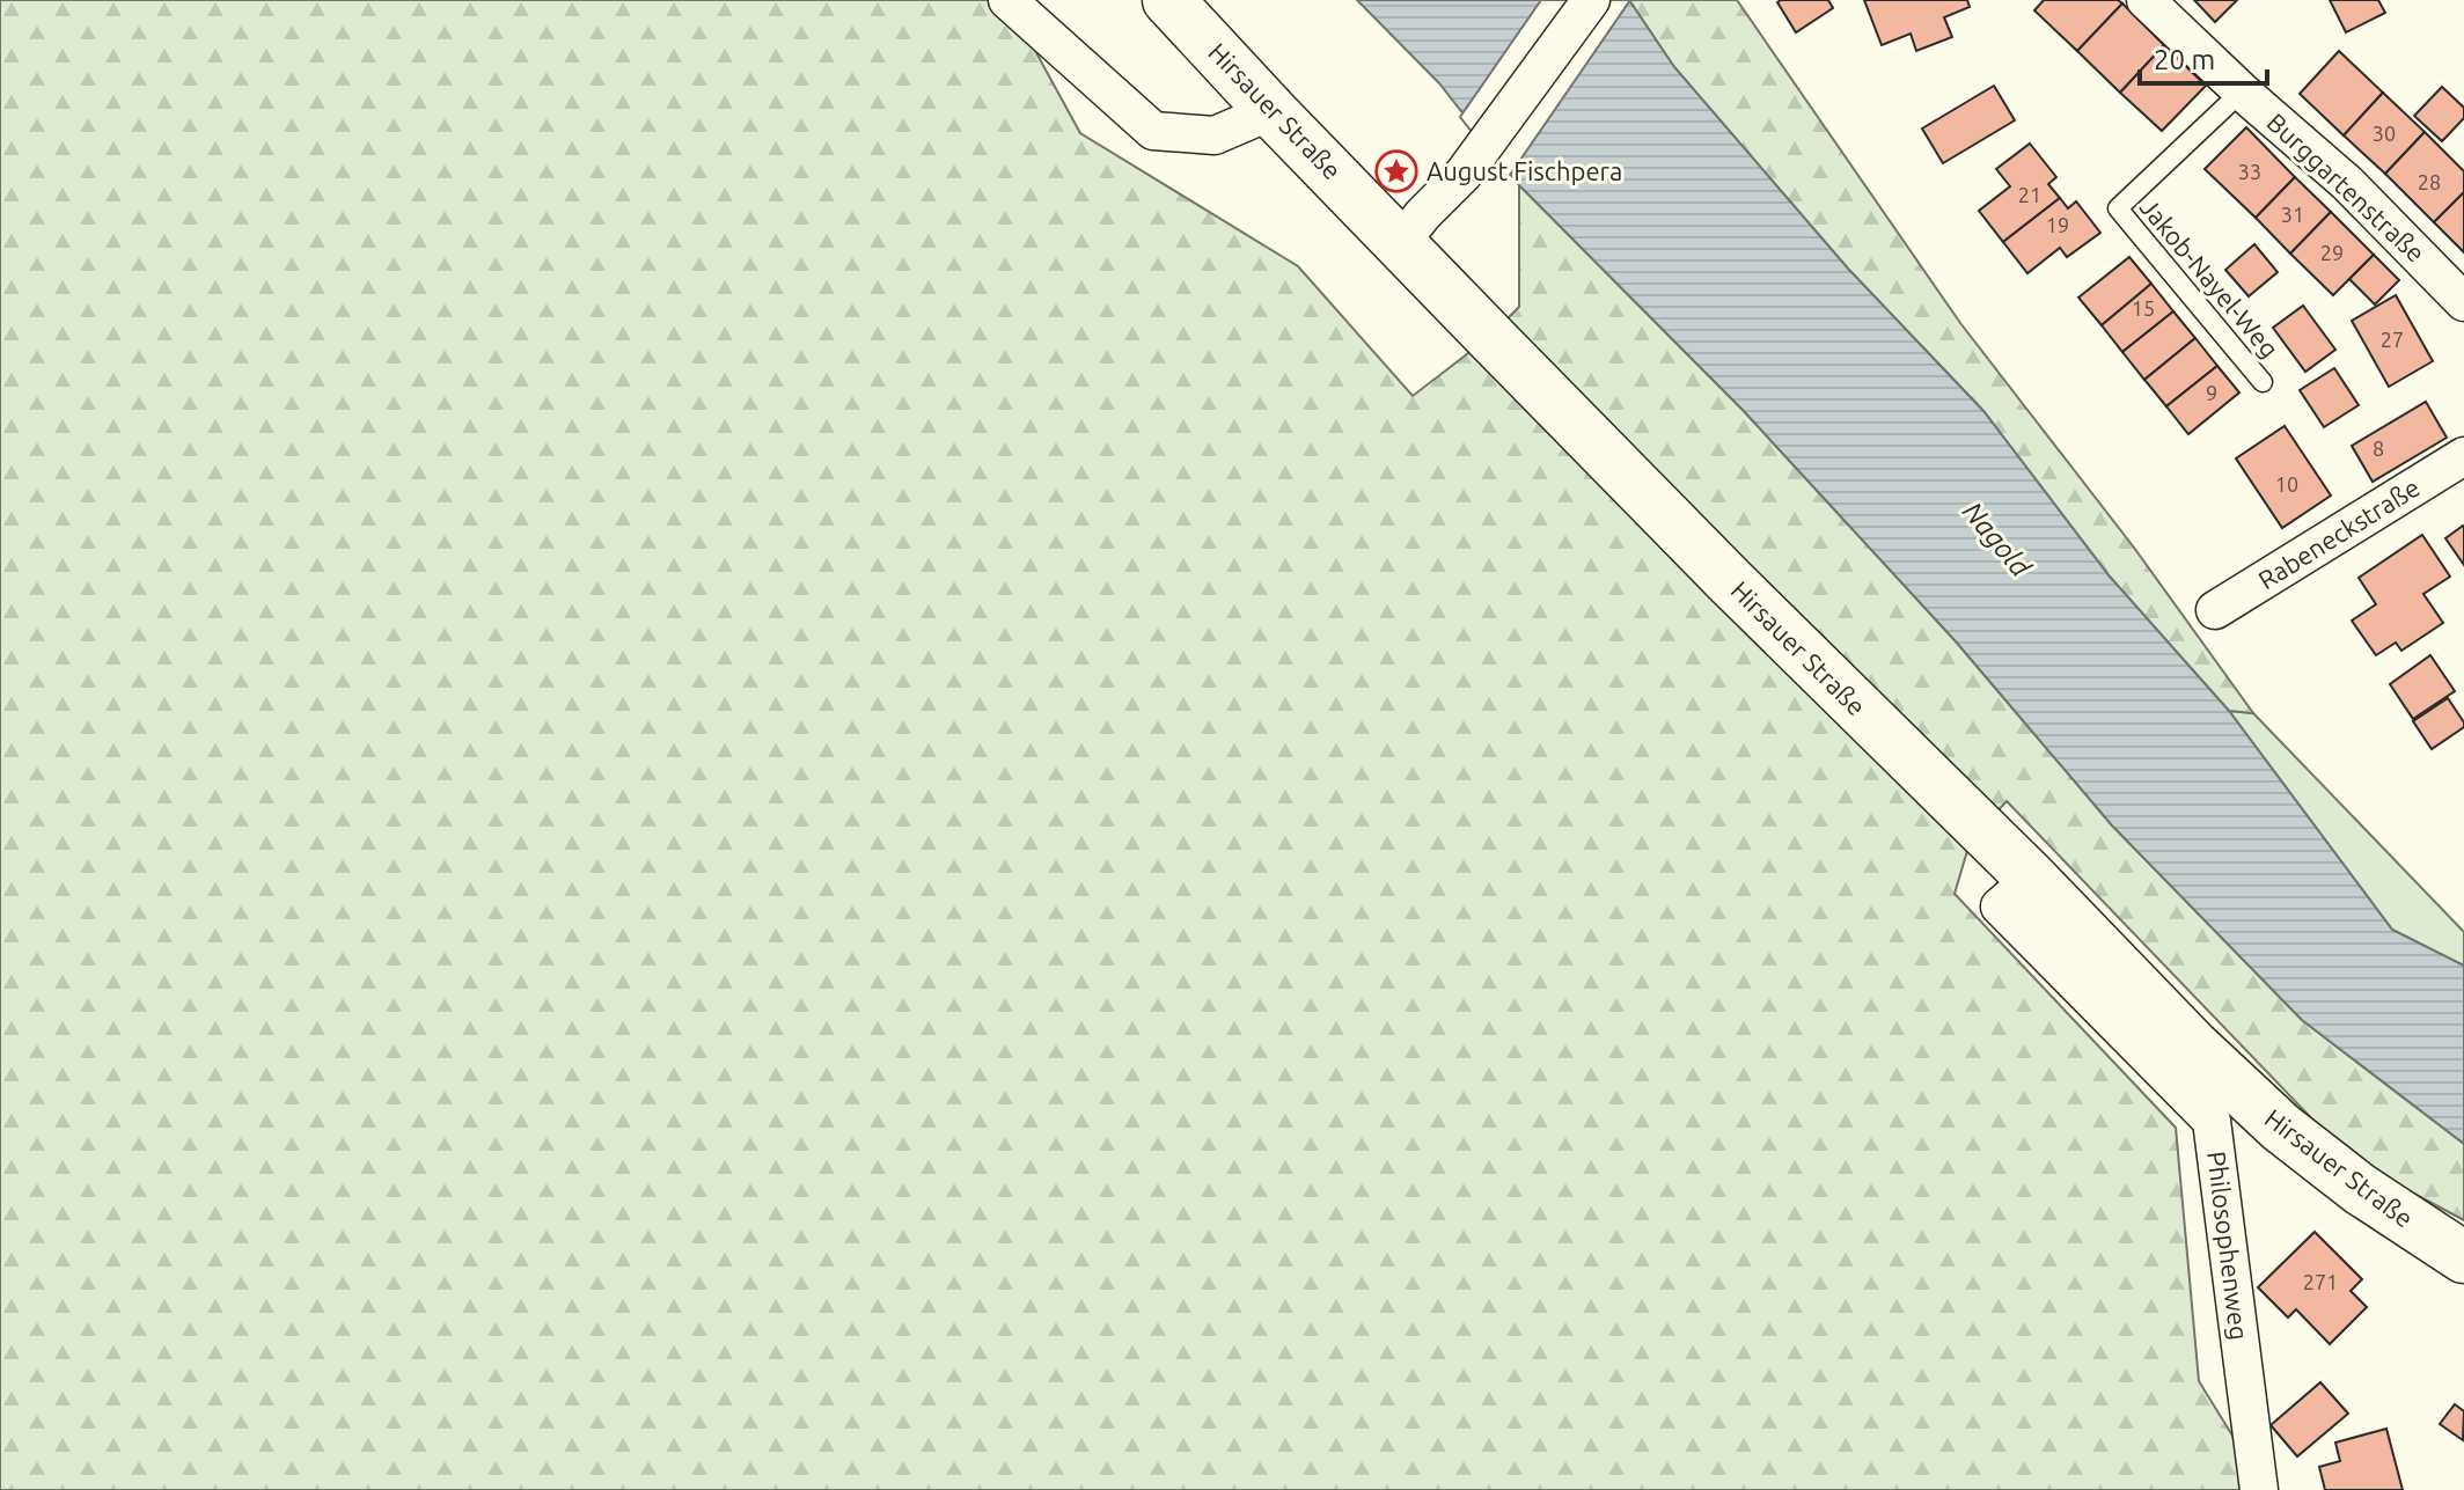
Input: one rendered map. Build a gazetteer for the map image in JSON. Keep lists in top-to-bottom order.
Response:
{
  "streets": {
    "main road": ["Hirsauer Straße"],
    "street": ["Burggartenstraße", "Rabeneckstraße", "Philosophenweg"],
    "lane": ["Jakob-Nayel-Weg"]
  },
  "crossings": [
    ["Hirsauer Straße", "Philosophenweg"],
    ["Burggartenstraße", "Jakob-Nayel-Weg"]
  ],
  "water": ["Nagold"],
  "places": {
    "place": ["August Fischpera"]
  },
  "house_numbers": [
    "30",
    "33",
    "28",
    "21",
    "31",
    "19",
    "29",
    "15",
    "27",
    "9",
    "8",
    "10",
    "271"
  ],
  "scale_bar": "20 m"
}
